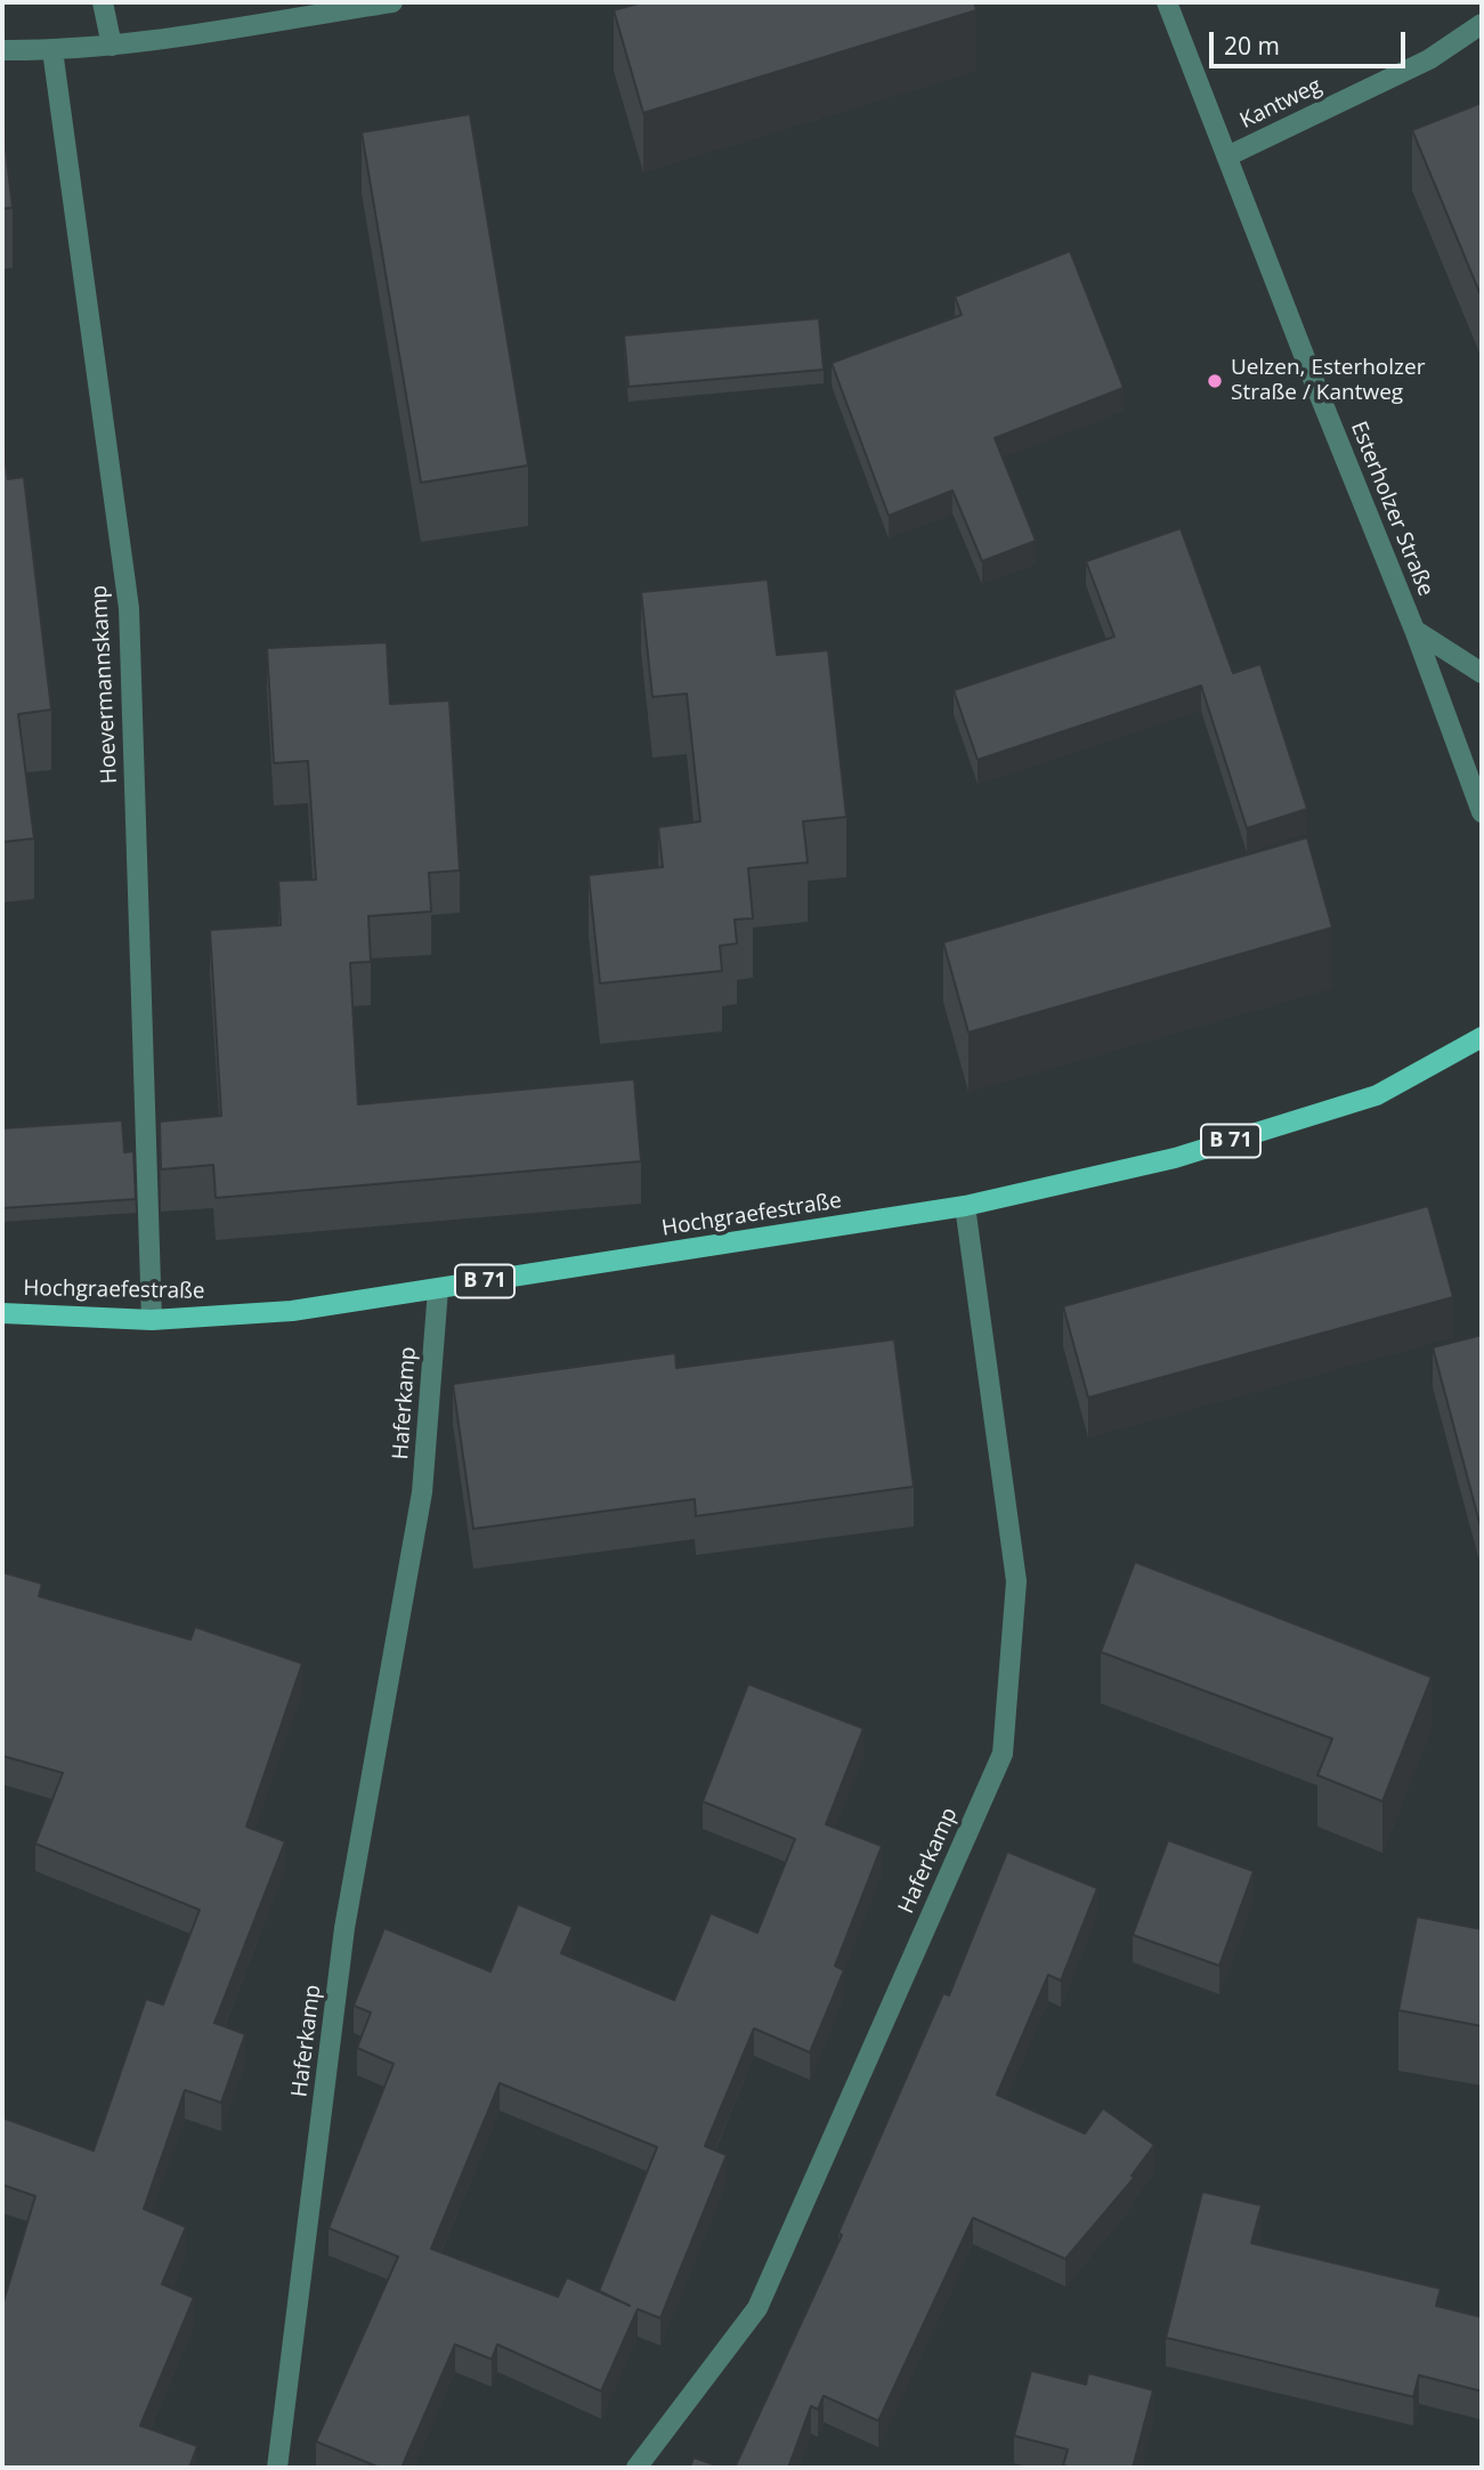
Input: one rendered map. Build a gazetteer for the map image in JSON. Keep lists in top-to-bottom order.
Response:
{
  "streets": {
    "main road": ["B 71", "Hochgraefestraße"],
    "street": [
      "Kantweg",
      "Esterholzer Straße",
      "Hoevermannskamp",
      "Haferkamp"
    ]
  },
  "crossings": [
    ["Kantweg", "Esterholzer Straße"],
    ["Hoevermannskamp", "Hochgraefestraße"],
    ["Hochgraefestraße", "Haferkamp"]
  ],
  "places": ["Uelzen, Esterholzer Straße / Kantweg"],
  "scale_bar": "20 m"
}
